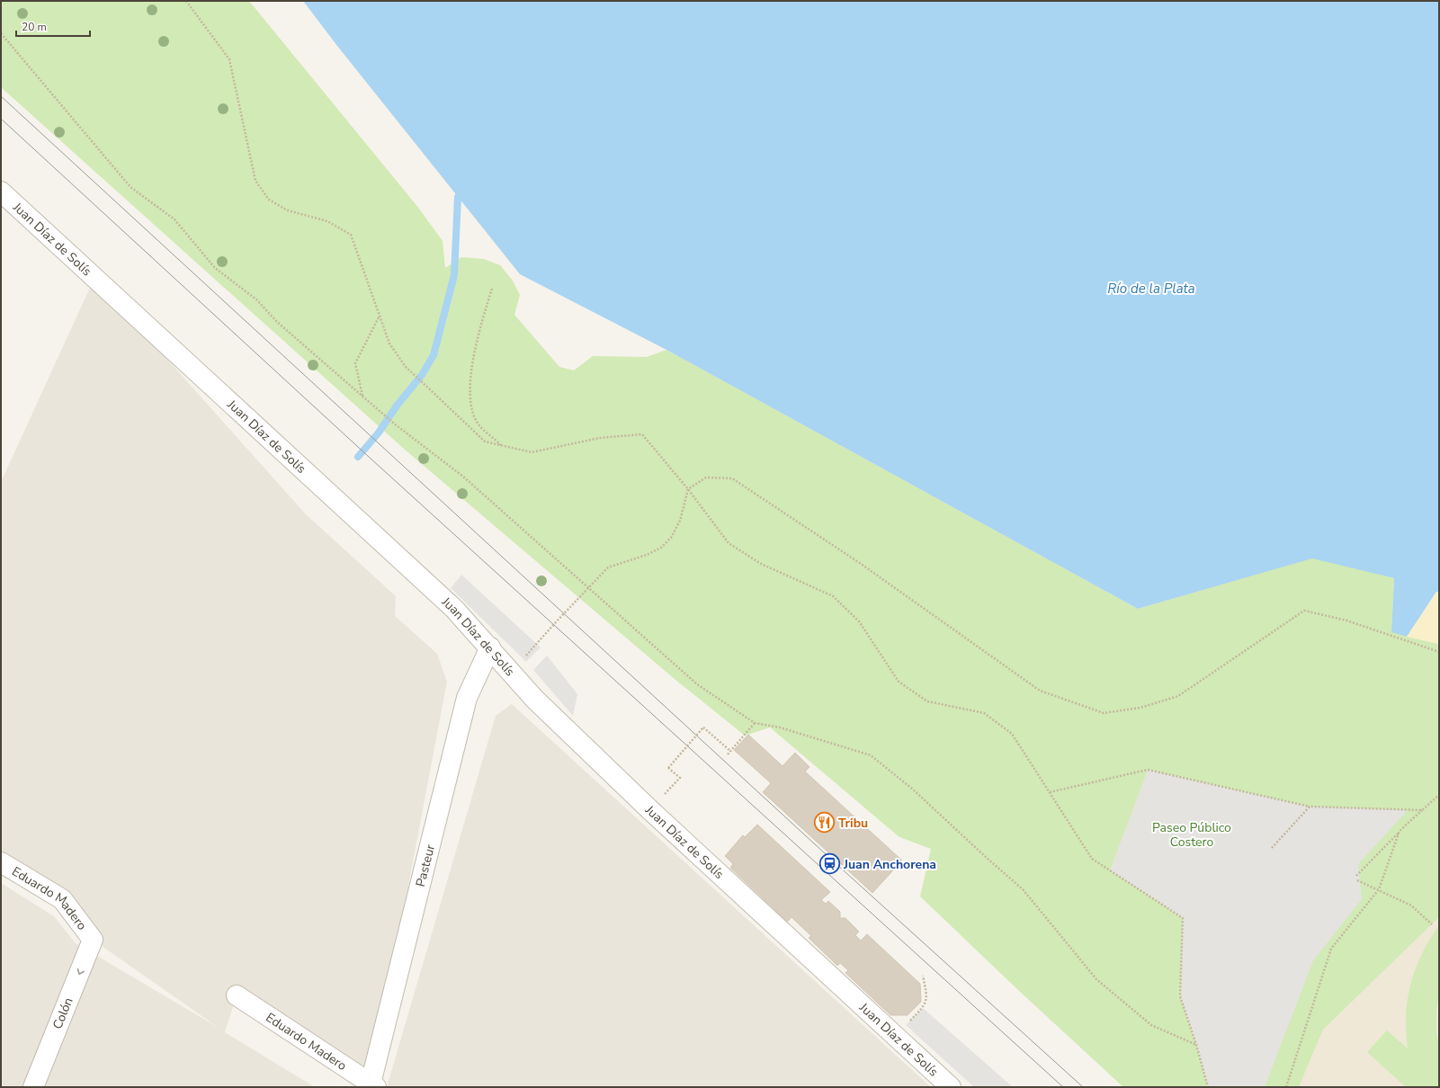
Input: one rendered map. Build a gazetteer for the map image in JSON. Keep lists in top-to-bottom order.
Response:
{
  "streets": {
    "street": [
      "Juan Díaz de Solís",
      "Pasteur",
      "Eduardo Madero",
      "Colón"
    ]
  },
  "crossings": [
    ["Juan Díaz de Solís", "Pasteur"],
    ["Pasteur", "Eduardo Madero"],
    ["Eduardo Madero", "Colón"]
  ],
  "one_way": ["Colón"],
  "water": ["Río de la Plata"],
  "parks": ["Paseo Público Costero"],
  "places": {
    "restaurant": ["Tribu"],
    "station": ["Juan Anchorena"]
  },
  "scale_bar": "20 m"
}
